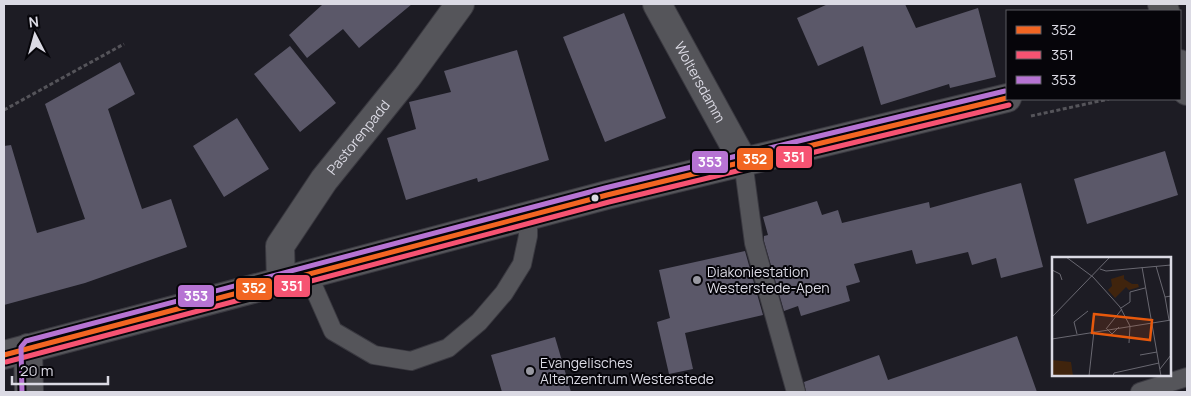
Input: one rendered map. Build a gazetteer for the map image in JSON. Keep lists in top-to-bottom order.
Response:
{
  "streets": {
    "street": ["Woltersdamm", "Pastorenpadd"]
  },
  "places": ["Diakoniestation Westerstede-Apen", "Evangelisches Altenzentrum Westerstede"],
  "lines": ["transit line 353", "transit line 352", "transit line 351"],
  "legend": ["352", "351", "353"],
  "scale_bar": "20 m",
  "north": "top"
}
